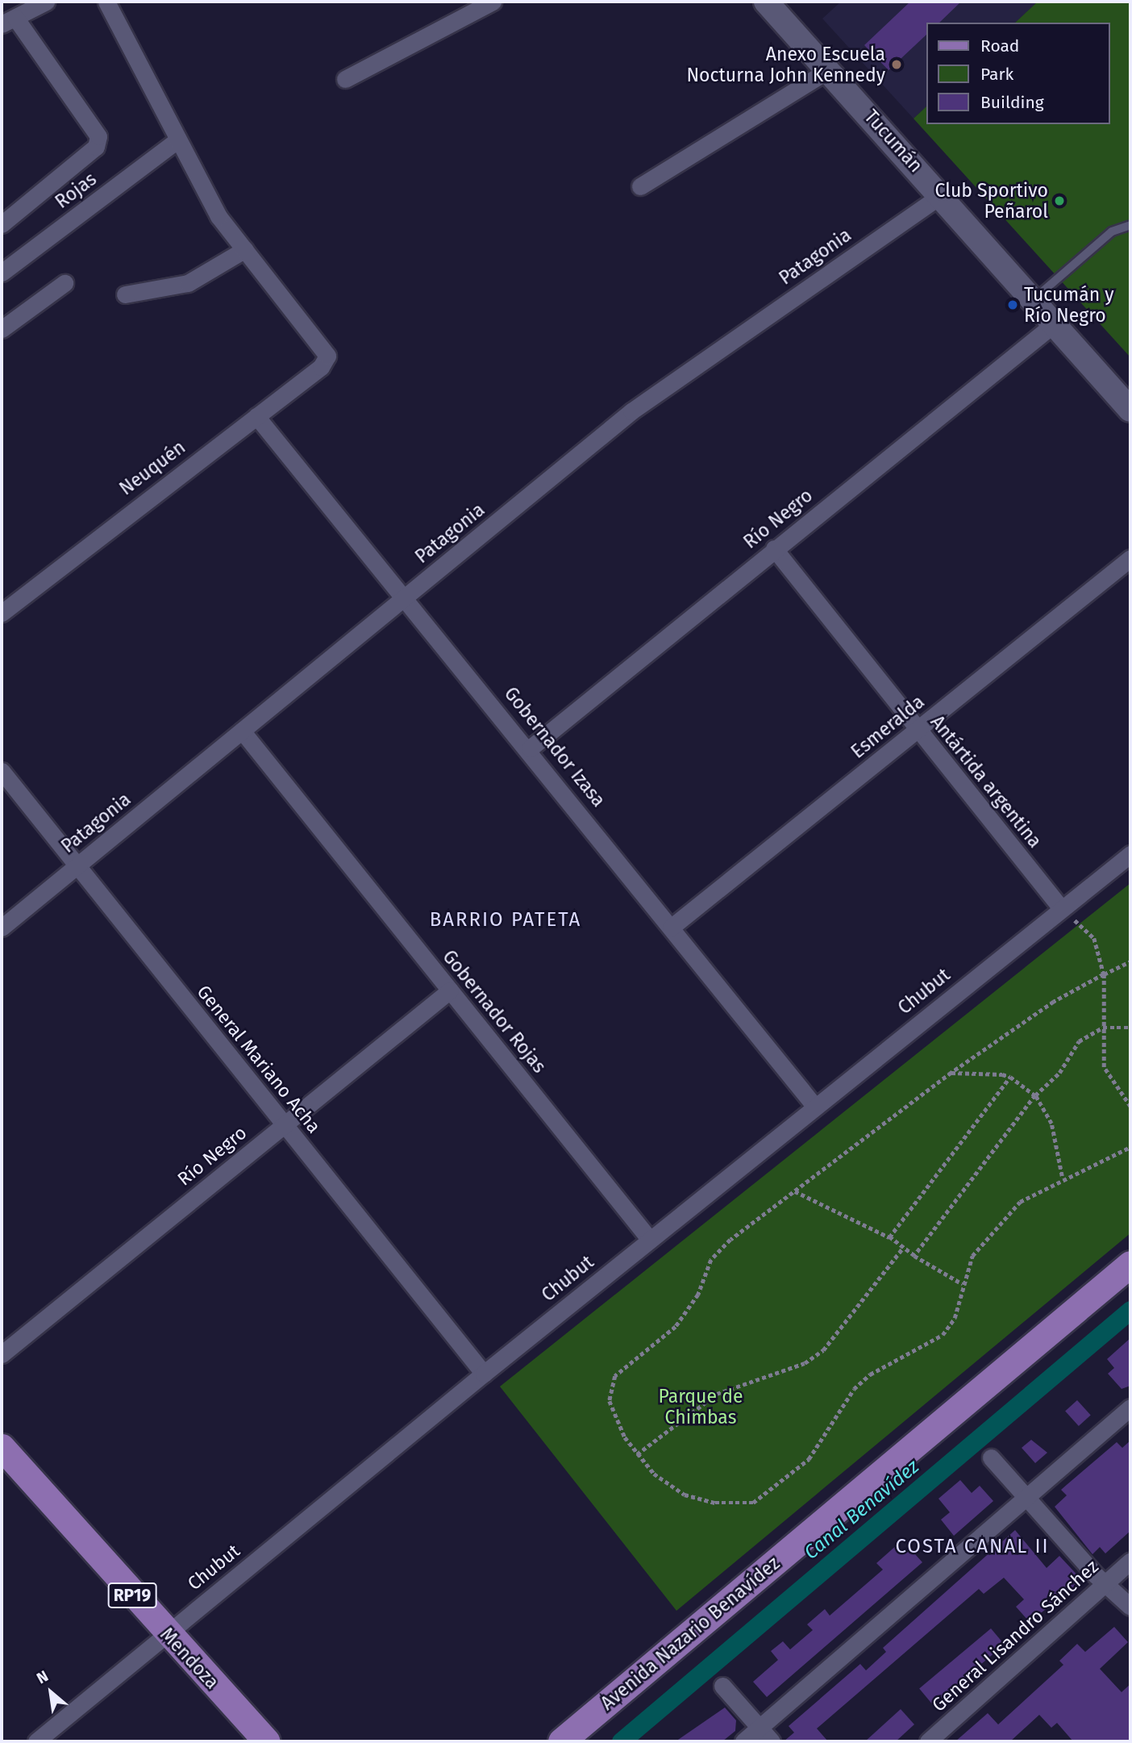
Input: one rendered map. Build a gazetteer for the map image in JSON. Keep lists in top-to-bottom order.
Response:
{
  "streets": {
    "main road": [
      "Tucumán",
      "RP19",
      "Avenida Nazario Benavídez",
      "Mendoza"
    ],
    "street": [
      "Rojas",
      "Patagonia",
      "Neuquén",
      "Río Negro",
      "Esmeralda",
      "Gobernador Izasa",
      "Antártida argentina",
      "Chubut",
      "Gobernador Rojas",
      "General Mariano Acha",
      "General Lisandro Sánchez"
    ]
  },
  "crossings": [
    ["Tucumán", "Patagonia"],
    ["Tucumán", "Río Negro"],
    ["Patagonia", "Gobernador Izasa"],
    ["Patagonia", "Gobernador Rojas"],
    ["Patagonia", "General Mariano Acha"],
    ["Neuquén", "Gobernador Izasa"],
    ["Río Negro", "Gobernador Izasa"],
    ["Río Negro", "Antártida argentina"],
    ["Río Negro", "Gobernador Rojas"],
    ["Río Negro", "General Mariano Acha"],
    ["Esmeralda", "Gobernador Izasa"],
    ["Esmeralda", "Antártida argentina"],
    ["Gobernador Izasa", "Chubut"],
    ["Antártida argentina", "Chubut"],
    ["Chubut", "Gobernador Rojas"],
    ["Chubut", "General Mariano Acha"],
    ["Chubut", "Mendoza"]
  ],
  "districts": ["BARRIO PATETA", "COSTA CANAL II"],
  "water": ["Canal Benavídez"],
  "parks": ["Parque de Chimbas"],
  "places": ["Anexo Escuela Nocturna John Kennedy", "Club Sportivo Peñarol", "Tucumán y Río Negro"],
  "legend": ["Road", "Park", "Building"],
  "north": "top left"
}
